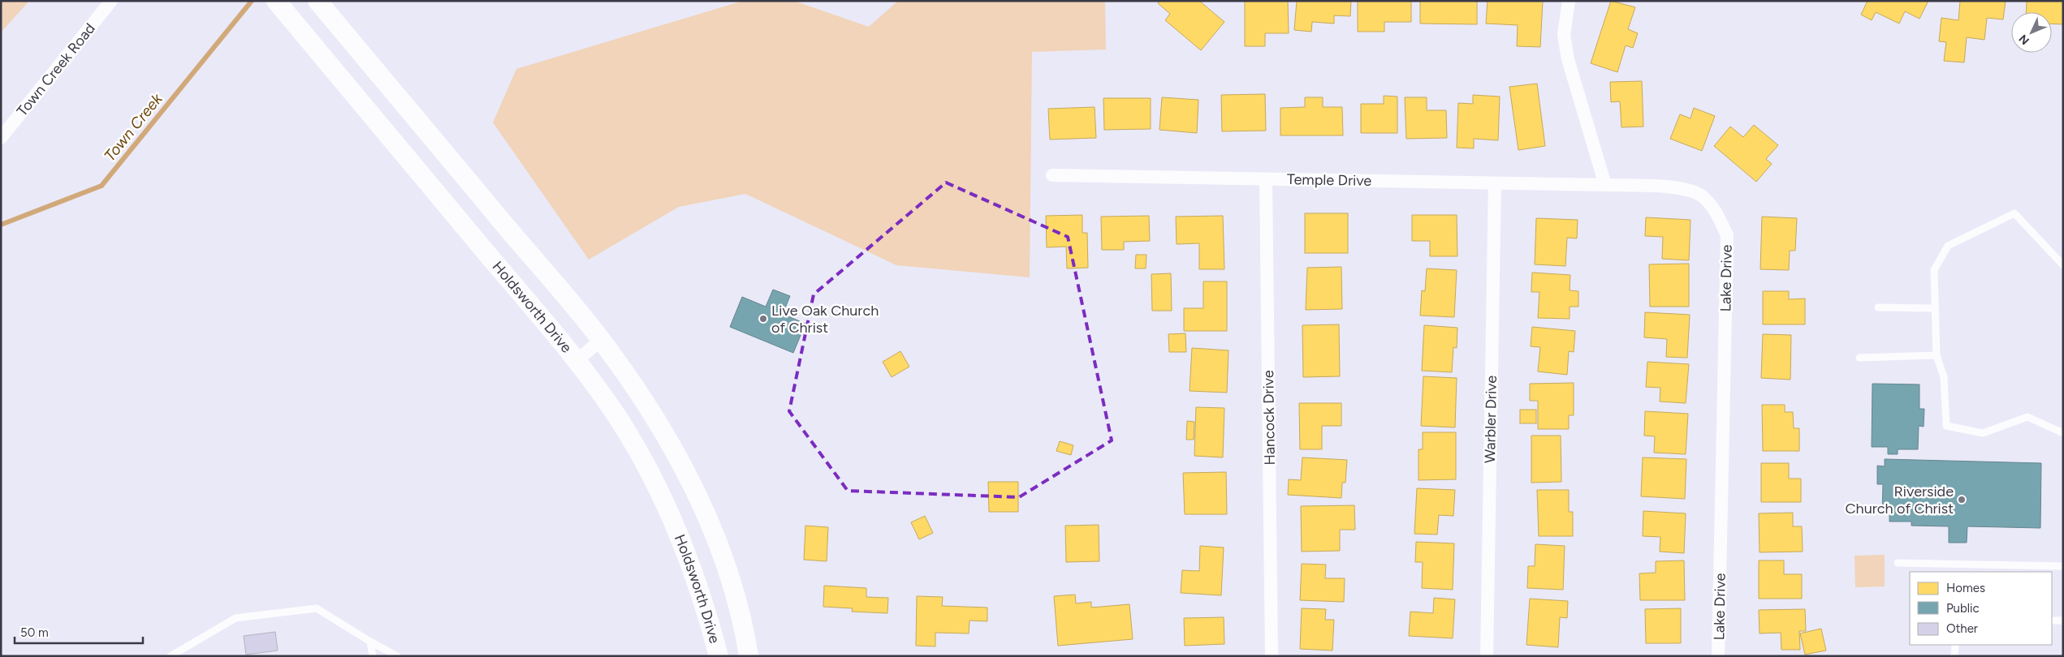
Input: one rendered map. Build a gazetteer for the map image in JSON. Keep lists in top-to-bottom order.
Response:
{
  "streets": {
    "main road": ["Holdsworth Drive"],
    "street": [
      "Town Creek Road",
      "Temple Drive",
      "Lake Drive",
      "Hancock Drive",
      "Warbler Drive"
    ]
  },
  "crossings": [
    ["Temple Drive", "Lake Drive"],
    ["Temple Drive", "Hancock Drive"],
    ["Temple Drive", "Warbler Drive"]
  ],
  "water": ["Town Creek"],
  "places": ["Live Oak Church of Christ", "Riverside Church of Christ"],
  "legend": ["Homes", "Public", "Other"],
  "scale_bar": "50 m",
  "north": "bottom left"
}
